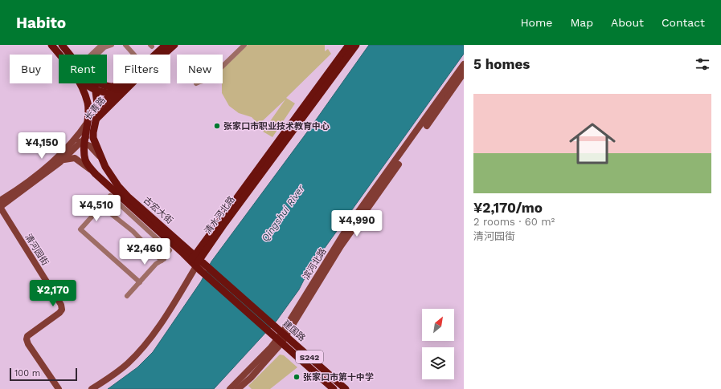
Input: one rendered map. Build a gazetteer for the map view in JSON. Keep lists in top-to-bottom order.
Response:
{
  "streets": {
    "main road": [
      "长青路",
      "古宏大街",
      "清水河北路",
      "清河园街",
      "滨河北路",
      "建国路",
      "S242"
    ]
  },
  "crossings": [
    ["长青路", "古宏大街"],
    ["长青路", "清河园街"],
    ["古宏大街", "清水河北路"],
    ["古宏大街", "建国路"],
    ["清水河北路", "建国路"],
    ["滨河北路", "建国路"]
  ],
  "water": ["Qingshui River"],
  "places": ["张家口市职业技术教育中心", "张家口市第十中学"],
  "scale_bar": "100 m",
  "north": "top right",
  "page": {
    "header": "Habito",
    "nav": [
      "Home",
      "Map",
      "About",
      "Contact"
    ],
    "heading": "5 homes",
    "chip": [
      "Buy",
      "Rent",
      "Filters",
      "New"
    ],
    "list": [
      {
        "name": "¥2,170/mo",
        "note": "2 rooms · 60 m² · 清河园街"
      }
    ],
    "price": [
      "¥4,150",
      "¥4,510",
      "¥4,990",
      "¥2,460",
      "¥2,170"
    ],
    "scale": "100 m"
  }
}
